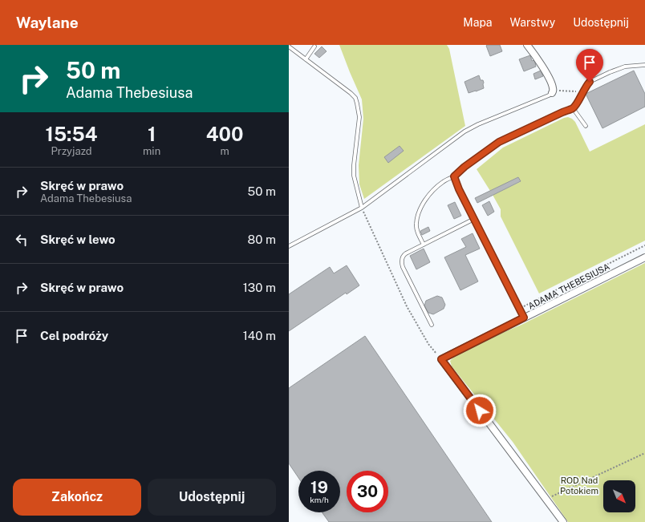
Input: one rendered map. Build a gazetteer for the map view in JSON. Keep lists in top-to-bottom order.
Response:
{
  "streets": {
    "street": ["ADAMA THEBESIUSA"]
  },
  "parks": ["ROD Nad Potokiem"],
  "north": "bottom right",
  "page": {
    "header": "Waylane",
    "nav": ["Mapa", "Warstwy", "Udostępnij"],
    "turn": ["50 m", "Adama Thebesiusa"],
    "eta": [
      "15:54",
      "Przyjazd",
      "1",
      "min",
      "400",
      "m"
    ],
    "list": [
      {
        "name": "Skręć w prawo",
        "note": "Adama Thebesiusa",
        "value": "50 m"
      },
      {
        "name": "Skręć w lewo",
        "value": "80 m"
      },
      {
        "name": "Skręć w prawo",
        "value": "130 m"
      },
      {
        "name": "Cel podróży",
        "value": "140 m"
      }
    ],
    "speed": "19 km/h",
    "limit": "30",
    "buttons": ["Zakończ", "Udostępnij"]
  }
}
